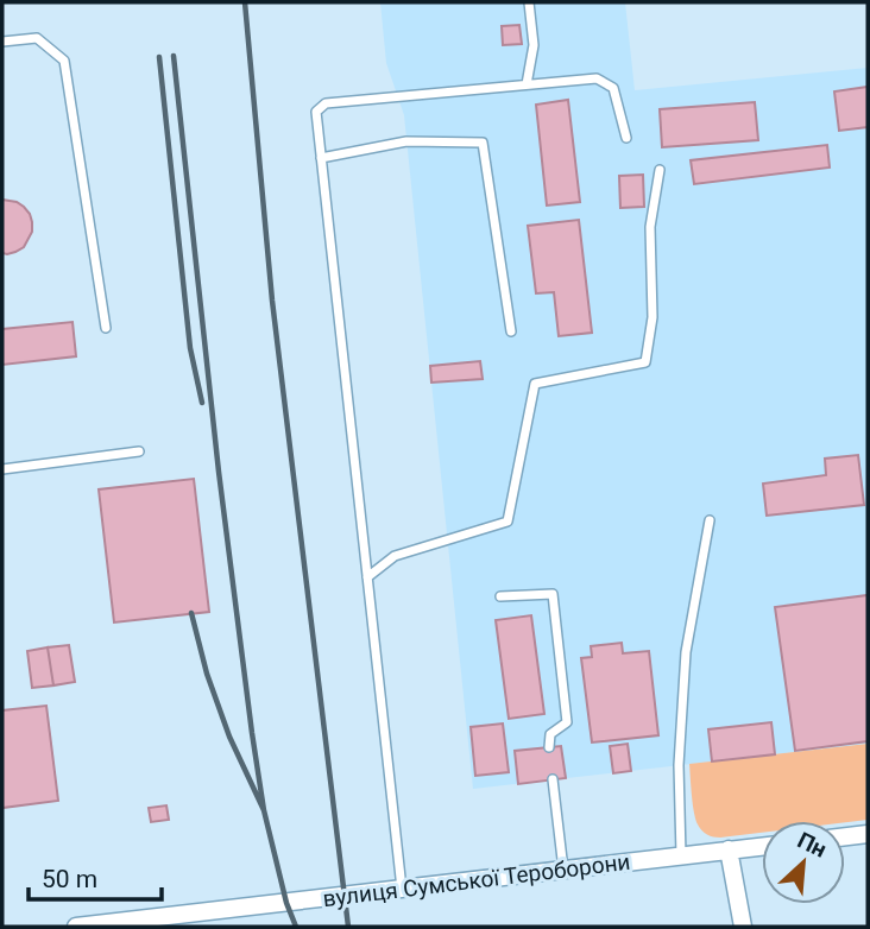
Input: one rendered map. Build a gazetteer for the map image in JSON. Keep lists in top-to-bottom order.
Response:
{
  "streets": {
    "street": ["вулиця Сумської Тероборони"]
  },
  "scale_bar": "50 m",
  "north": "top right"
}
